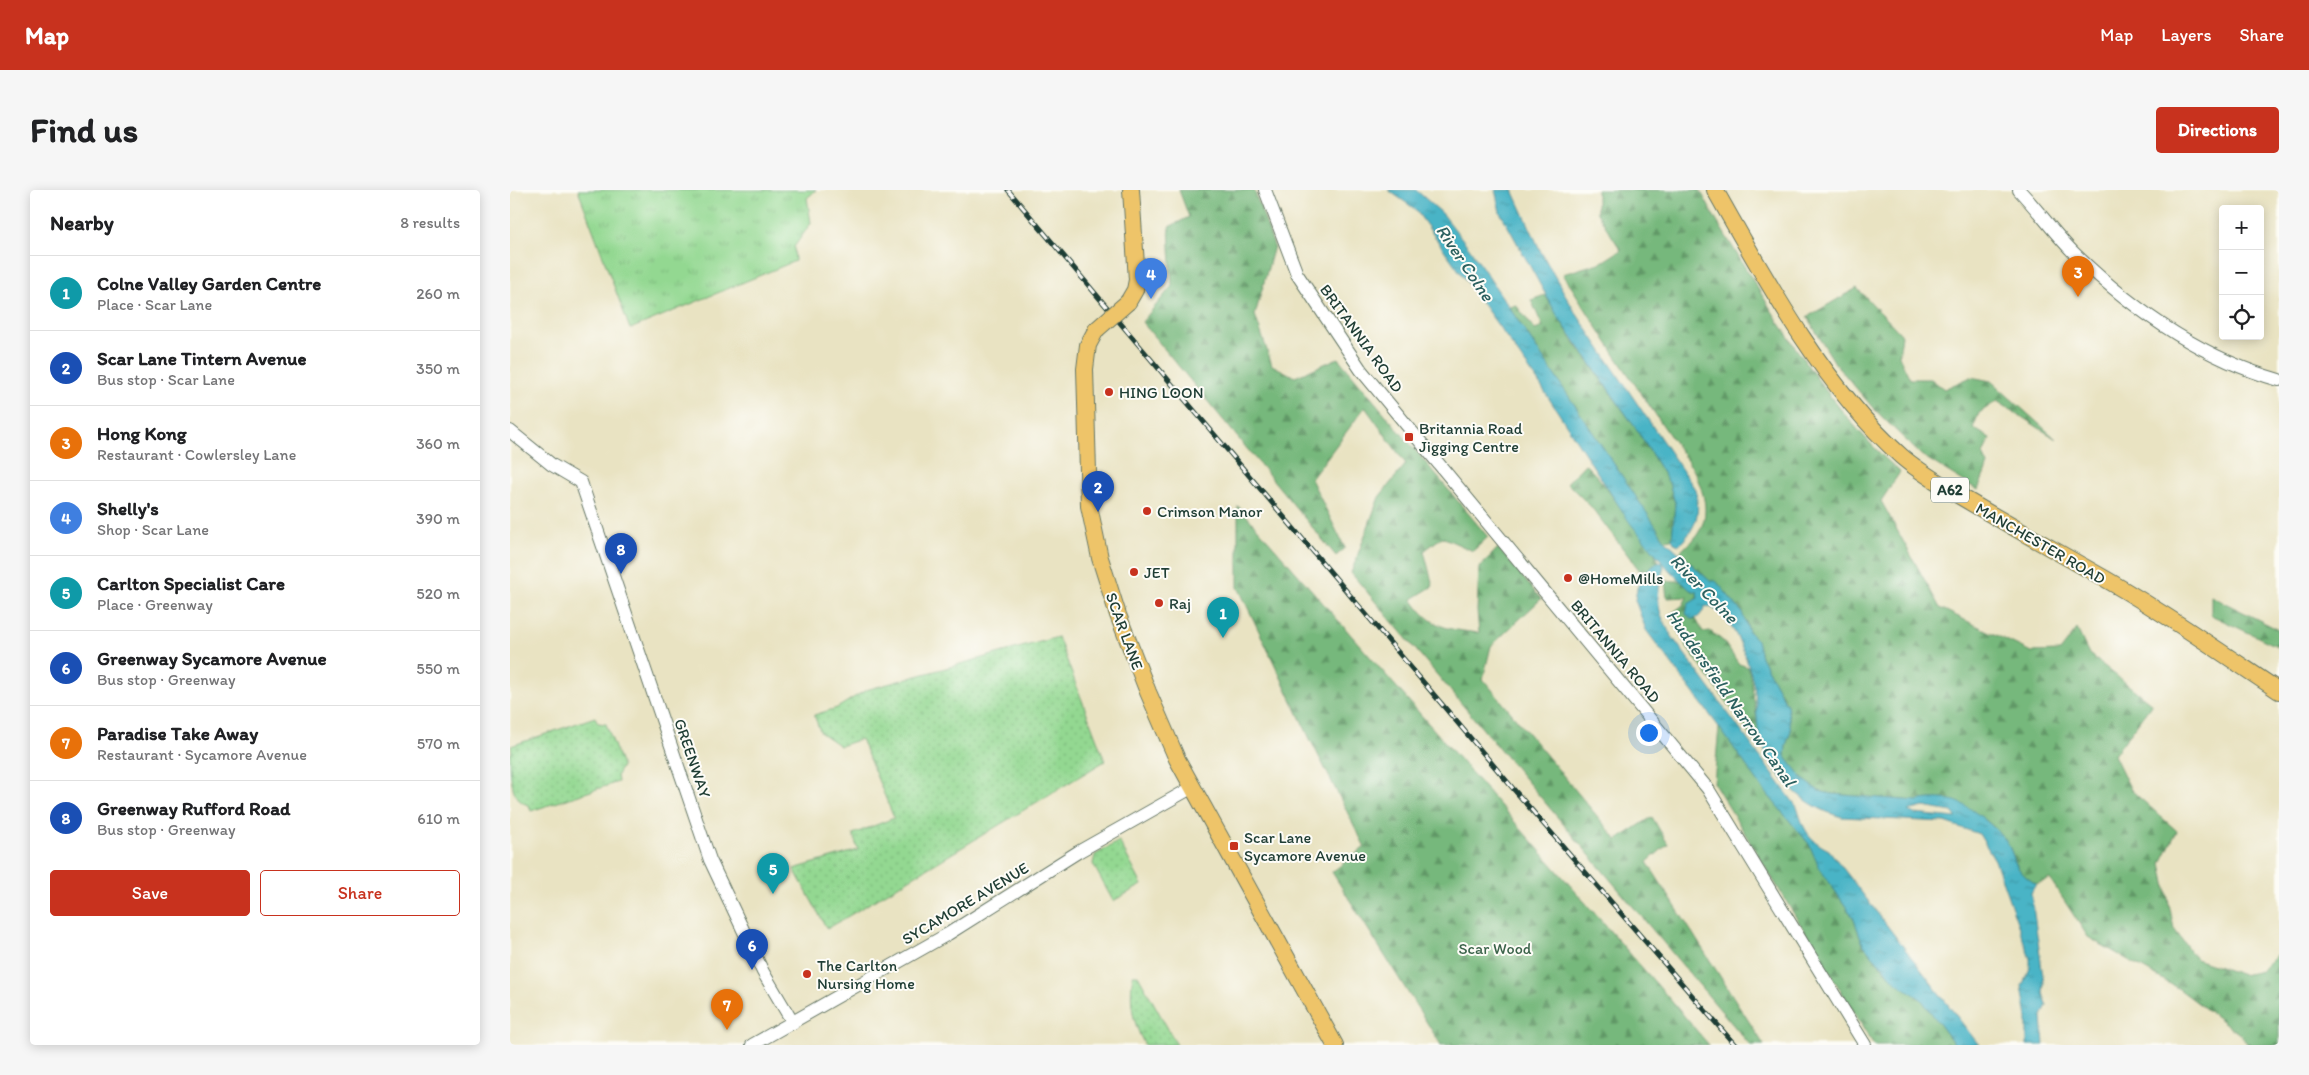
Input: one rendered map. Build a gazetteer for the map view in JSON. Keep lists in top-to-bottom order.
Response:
{
  "streets": {
    "main road": ["A62", "MANCHESTER ROAD", "SCAR LANE"],
    "street": ["BRITANNIA ROAD", "GREENWAY", "SYCAMORE AVENUE"]
  },
  "crossings": [
    ["SCAR LANE", "SYCAMORE AVENUE"],
    ["GREENWAY", "SYCAMORE AVENUE"]
  ],
  "water": ["River Colne", "Huddersfield Narrow Canal"],
  "parks": ["Scar Wood"],
  "places": {
    "other": [
      "HING LOON",
      "Crimson Manor",
      "JET",
      "@HomeMills",
      "Raj",
      "The Carlton Nursing Home"
    ],
    "transit": ["Britannia Road Jigging Centre", "Scar Lane Sycamore Avenue"]
  },
  "page": {
    "header": "Map",
    "nav": ["Map", "Layers", "Share"],
    "buttons": [
      "Directions",
      ["Save", "Share"]
    ],
    "title": "Find us",
    "heading": ["Nearby", "8 results"],
    "map_buttons": ["+", "−"],
    "list": [
      {
        "mark": "1",
        "name": "Colne Valley Garden Centre",
        "note": "Place · Scar Lane",
        "value": "260 m"
      },
      {
        "mark": "2",
        "name": "Scar Lane Tintern Avenue",
        "note": "Bus stop · Scar Lane",
        "value": "350 m"
      },
      {
        "mark": "3",
        "name": "Hong Kong",
        "note": "Restaurant · Cowlersley Lane",
        "value": "360 m"
      },
      {
        "mark": "4",
        "name": "Shelly's",
        "note": "Shop · Scar Lane",
        "value": "390 m"
      },
      {
        "mark": "5",
        "name": "Carlton Specialist Care",
        "note": "Place · Greenway",
        "value": "520 m"
      },
      {
        "mark": "6",
        "name": "Greenway Sycamore Avenue",
        "note": "Bus stop · Greenway",
        "value": "550 m"
      },
      {
        "mark": "7",
        "name": "Paradise Take Away",
        "note": "Restaurant · Sycamore Avenue",
        "value": "570 m"
      },
      {
        "mark": "8",
        "name": "Greenway Rufford Road",
        "note": "Bus stop · Greenway",
        "value": "610 m"
      }
    ],
    "pins": [
      "3",
      "4",
      "2",
      "8",
      "1",
      "5",
      "6",
      "7"
    ]
  }
}
